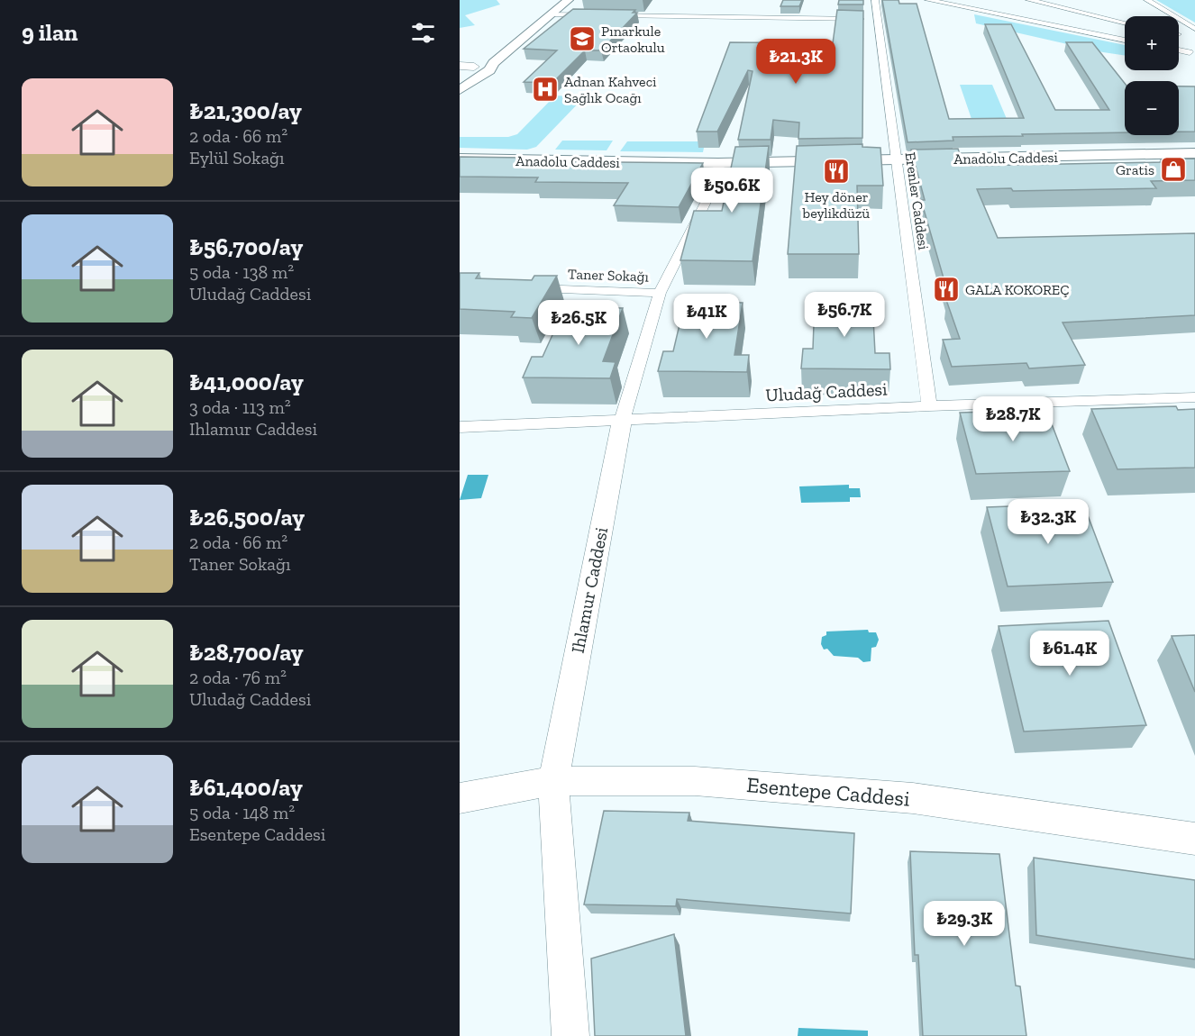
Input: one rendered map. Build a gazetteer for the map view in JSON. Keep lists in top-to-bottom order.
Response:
{
  "streets": {
    "main road": ["Anadolu Caddesi"],
    "street": [
      "Erenler Caddesi",
      "Taner Sokağı",
      "Uludağ Caddesi",
      "Ihlamur Caddesi",
      "Esentepe Caddesi"
    ]
  },
  "crossings": [
    ["Anadolu Caddesi", "Erenler Caddesi"],
    ["Anadolu Caddesi", "Ihlamur Caddesi"],
    ["Erenler Caddesi", "Uludağ Caddesi"],
    ["Taner Sokağı", "Ihlamur Caddesi"],
    ["Uludağ Caddesi", "Ihlamur Caddesi"],
    ["Ihlamur Caddesi", "Esentepe Caddesi"]
  ],
  "places": {
    "school or university": ["Pınarkule Ortaokulu"],
    "hospital": ["Adnan Kahveci Sağlık Ocağı"],
    "shop": ["Gratis"],
    "restaurant": ["Hey döner beylikdüzü", "GALA KOKOREÇ"]
  },
  "page": {
    "heading": "9 ilan",
    "map_buttons": ["+", "−"],
    "price": [
      "₺21.3K",
      "₺50.6K",
      "₺56.7K",
      "₺41K",
      "₺26.5K",
      "₺28.7K",
      "₺32.3K",
      "₺61.4K",
      "₺29.3K"
    ],
    "list": [
      {
        "name": "₺21,300/ay",
        "note": "2 oda · 66 m² · Eylül Sokağı"
      },
      {
        "name": "₺56,700/ay",
        "note": "5 oda · 138 m² · Uludağ Caddesi"
      },
      {
        "name": "₺41,000/ay",
        "note": "3 oda · 113 m² · Ihlamur Caddesi"
      },
      {
        "name": "₺26,500/ay",
        "note": "2 oda · 66 m² · Taner Sokağı"
      },
      {
        "name": "₺28,700/ay",
        "note": "2 oda · 76 m² · Uludağ Caddesi"
      },
      {
        "name": "₺61,400/ay",
        "note": "5 oda · 148 m² · Esentepe Caddesi"
      }
    ]
  }
}
